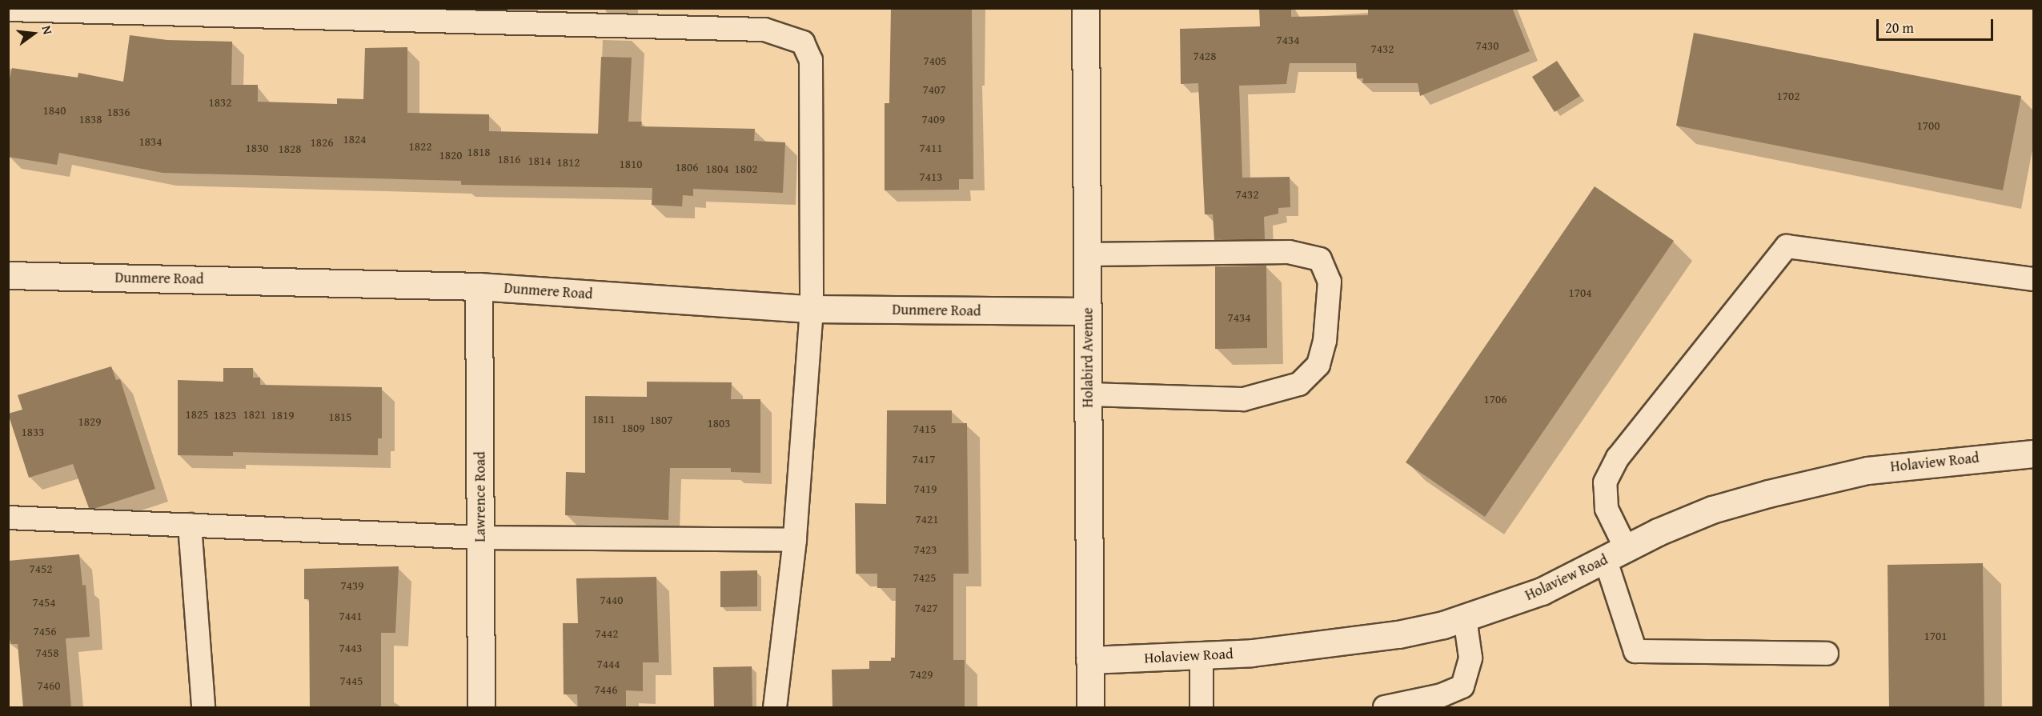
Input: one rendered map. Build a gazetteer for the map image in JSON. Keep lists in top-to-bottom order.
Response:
{
  "streets": {
    "street": [
      "Dunmere Road",
      "Holabird Avenue",
      "Holaview Road",
      "Lawrence Road"
    ]
  },
  "crossings": [
    ["Dunmere Road", "Holabird Avenue"],
    ["Dunmere Road", "Lawrence Road"],
    ["Holabird Avenue", "Holaview Road"]
  ],
  "house_numbers": [
    "7434",
    "7430",
    "7432",
    "7428",
    "7405",
    "7407",
    "1702",
    "1832",
    "1840",
    "1836",
    "1838",
    "7409",
    "1700",
    "1824",
    "1834",
    "1826",
    "1822",
    "1830",
    "7411",
    "1828",
    "1818",
    "1820",
    "1816",
    "1814",
    "1812",
    "1810",
    "1806",
    "1804",
    "1802",
    "7413",
    "7432",
    "1704",
    "7434",
    "1706",
    "1825",
    "1821",
    "1823",
    "1819",
    "1815",
    "1811",
    "1807",
    "1829",
    "1803",
    "1809",
    "7415",
    "1833",
    "7417",
    "7419",
    "7421",
    "7423",
    "7452",
    "7425",
    "7439",
    "7440",
    "7454",
    "7427",
    "7441",
    "7456",
    "7442",
    "1701",
    "7443",
    "7458",
    "7444",
    "7429",
    "7445",
    "7460",
    "7446"
  ],
  "scale_bar": "20 m",
  "north": "right"
}
